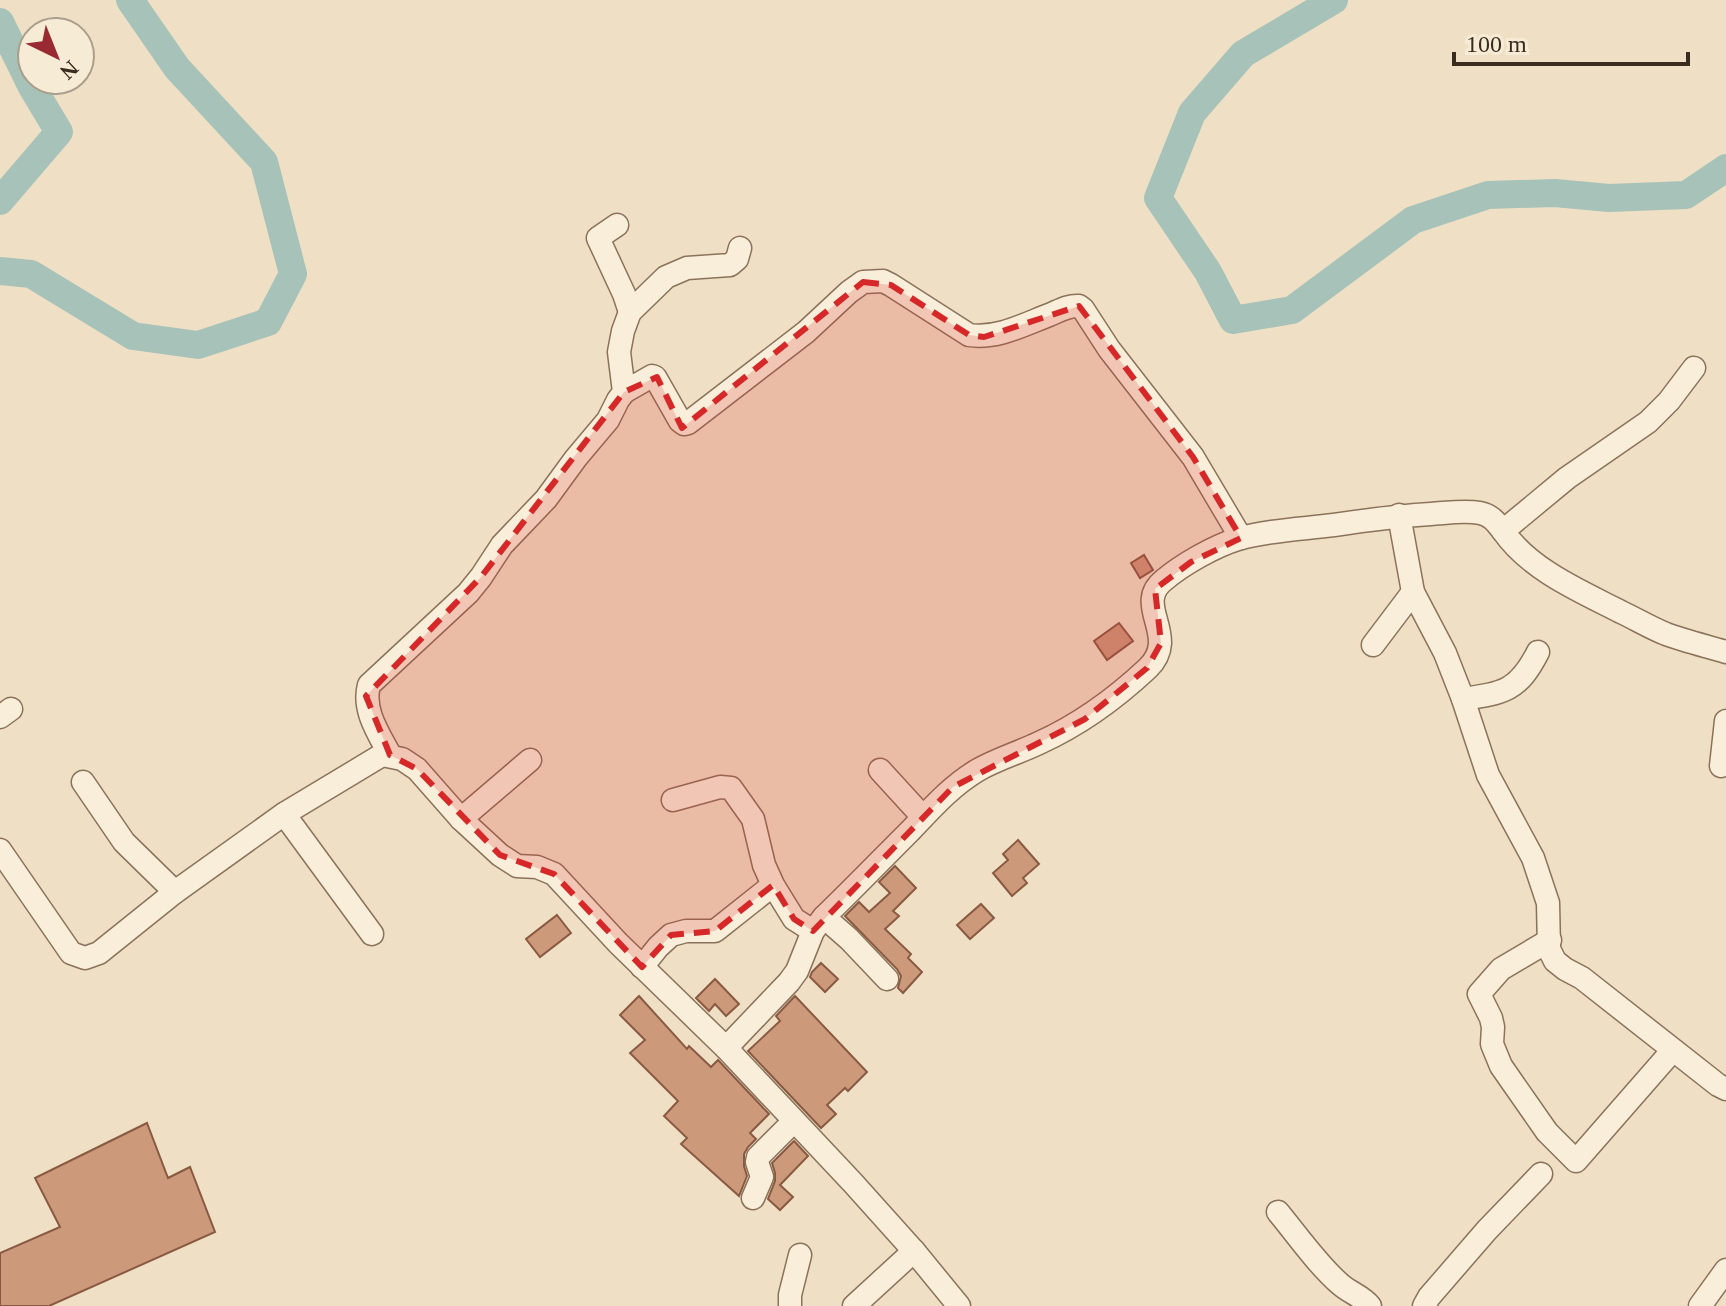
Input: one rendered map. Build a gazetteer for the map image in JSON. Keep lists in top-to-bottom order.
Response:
{
  "scale_bar": "100 m",
  "north": "bottom right"
}
